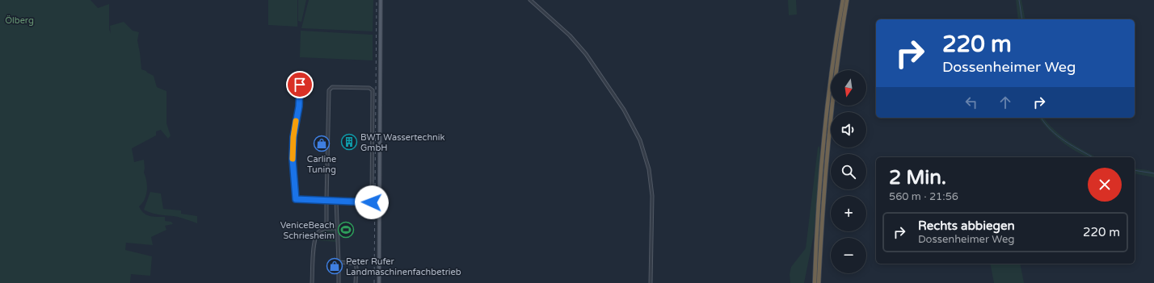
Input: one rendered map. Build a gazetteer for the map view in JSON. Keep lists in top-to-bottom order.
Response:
{
  "parks": ["Ölberg"],
  "places": {
    "building": ["BWT Wassertechnik GmbH"],
    "shop": ["Carline Tuning", "Peter Rufer Landmaschinenfachbetrieb"],
    "sports": ["VeniceBeach Schriesheim"]
  },
  "north": "bottom",
  "page": {
    "turn": ["220 m", "Dossenheimer Weg"],
    "map_buttons": ["+", "−"],
    "heading": ["2 Min.", "560 m · 21:56"],
    "list": [
      {
        "name": "Rechts abbiegen",
        "note": "Dossenheimer Weg",
        "value": "220 m"
      }
    ]
  }
}
